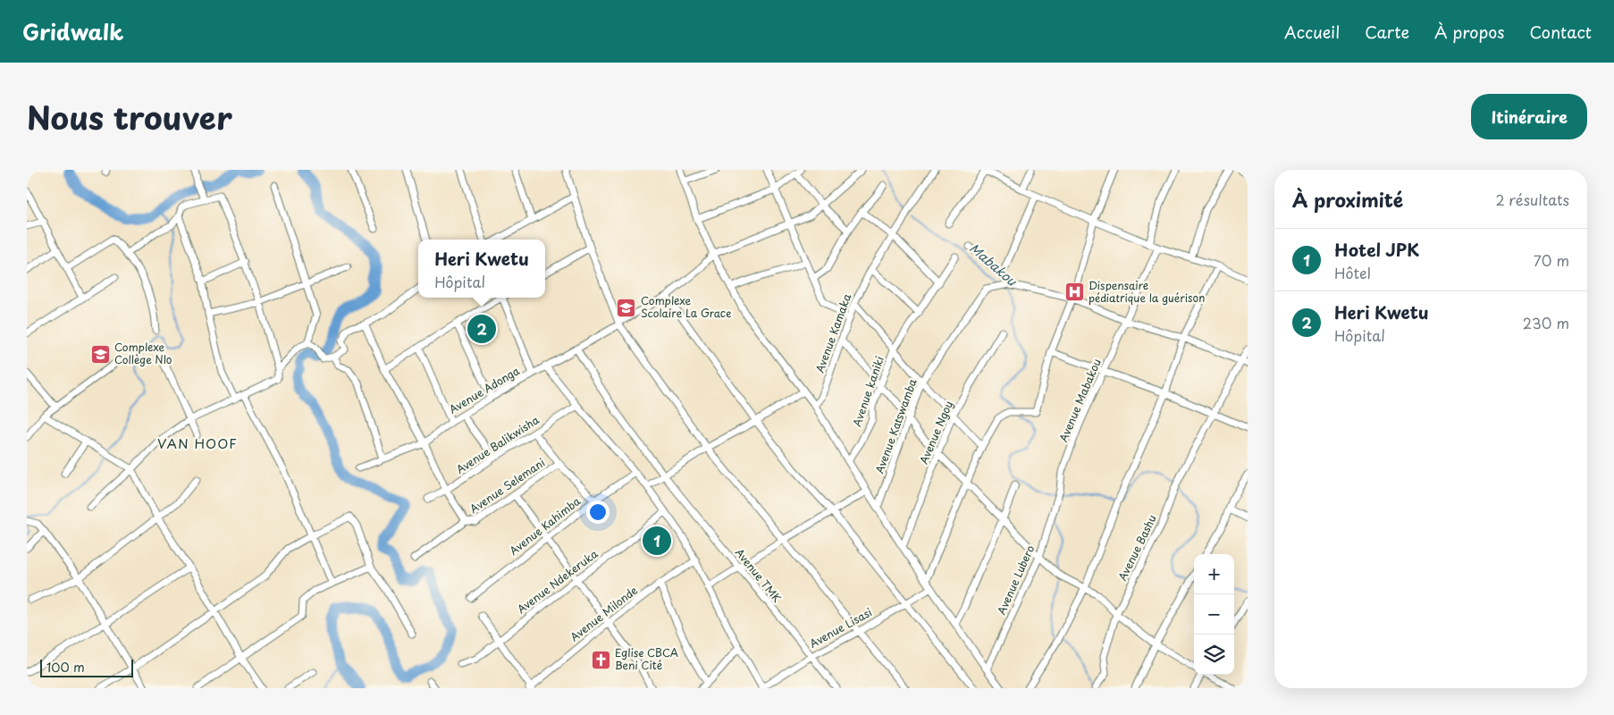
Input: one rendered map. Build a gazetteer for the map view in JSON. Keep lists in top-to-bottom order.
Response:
{
  "streets": {
    "street": [
      "Avenue Kamaka",
      "Avenue Adonga",
      "Avenue kaniki",
      "Avenue Mabakou",
      "Avenue Katswamba",
      "Avenue Ngoy",
      "Avenue Balikwisha",
      "Avenue Selemani",
      "Avenue Kahimba",
      "Avenue Bashu",
      "Avenue TMK",
      "Avenue Lubero",
      "Avenue Ndekeruka",
      "Avenue Milonde",
      "Avenue Lisasi"
    ]
  },
  "crossings": [
    ["Avenue Adonga", "Avenue TMK"],
    ["Avenue Mabakou", "Avenue Lubero"],
    ["Avenue TMK", "Avenue Lisasi"]
  ],
  "districts": ["VAN HOOF"],
  "water": ["Mabakou"],
  "places": {
    "hospital": ["Dispensaire pédiatrique la guérison"],
    "school or university": ["Complexe Scolaire La Grace", "Complexe Collège Nlo"],
    "church": ["Eglise CBCA Beni Cité"]
  },
  "scale_bar": "100 m",
  "page": {
    "header": "Gridwalk",
    "nav": [
      "Accueil",
      "Carte",
      "À propos",
      "Contact"
    ],
    "title": "Nous trouver",
    "buttons": "Itinéraire",
    "heading": ["À proximité", "2 résultats"],
    "list": [
      {
        "mark": "1",
        "name": "Hotel JPK",
        "note": "Hôtel",
        "value": "70 m"
      },
      {
        "mark": "2",
        "name": "Heri Kwetu",
        "note": "Hôpital",
        "value": "230 m"
      }
    ],
    "popup": ["Heri Kwetu", "Hôpital"],
    "pins": ["2", "1"],
    "map_buttons": ["+", "−"],
    "scale": "100 m"
  }
}
